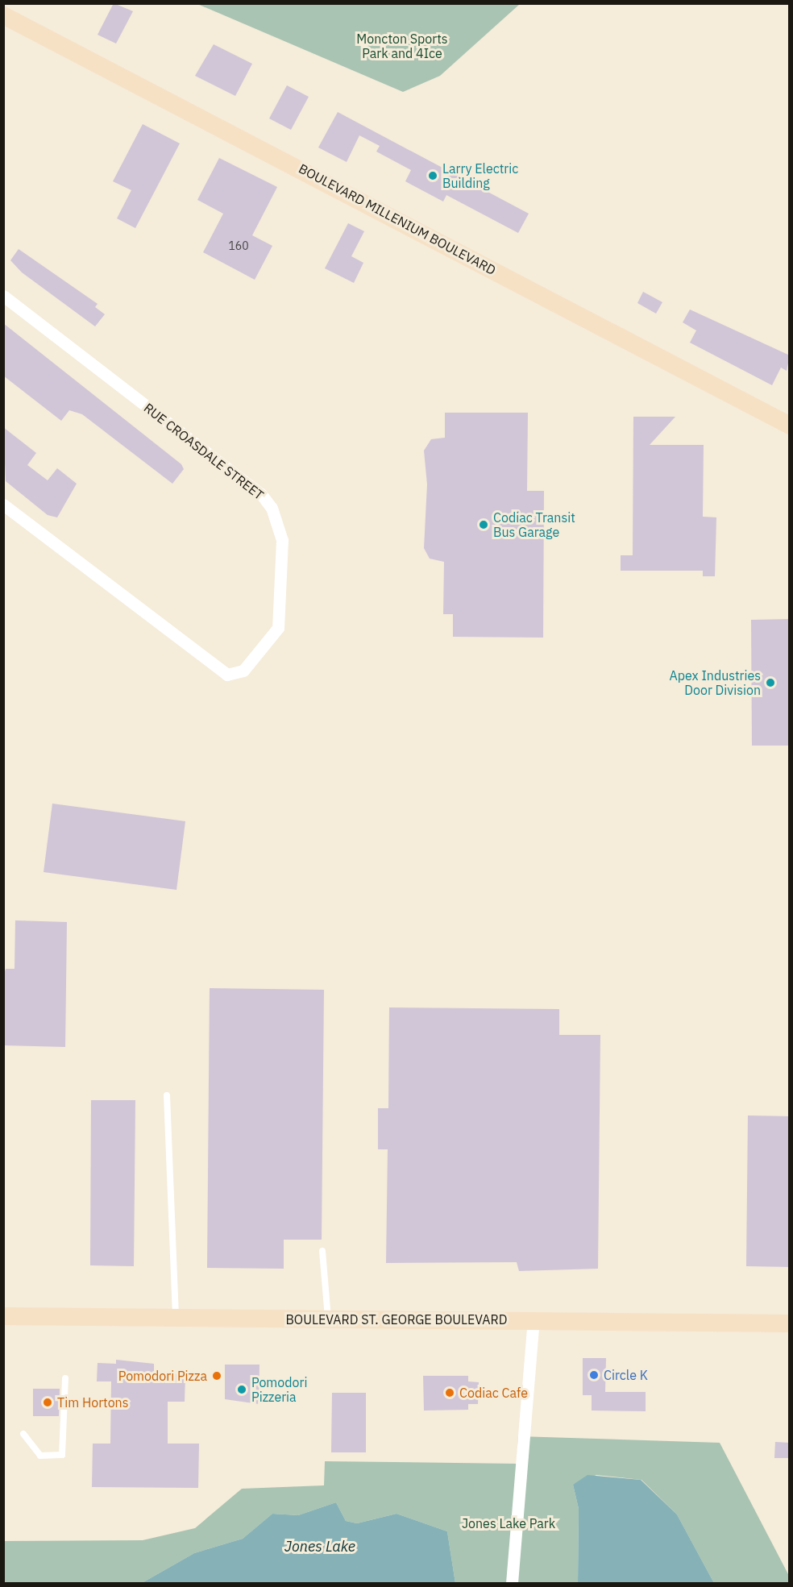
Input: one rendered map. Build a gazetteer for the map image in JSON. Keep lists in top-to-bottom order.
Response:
{
  "streets": {
    "main road": ["BOULEVARD MILLENIUM BOULEVARD", "BOULEVARD ST. GEORGE BOULEVARD"],
    "street": ["RUE CROASDALE STREET"]
  },
  "water": ["Jones Lake"],
  "parks": ["Moncton Sports Park and 4Ice", "Jones Lake Park"],
  "places": [
    "Larry Electric Building",
    "Codiac Transit Bus Garage",
    "Apex Industries Door Division",
    "Circle K",
    "Pomodori Pizza",
    "Pomodori Pizzeria",
    "Codiac Cafe",
    "Tim Hortons"
  ],
  "house_numbers": ["160"]
}
